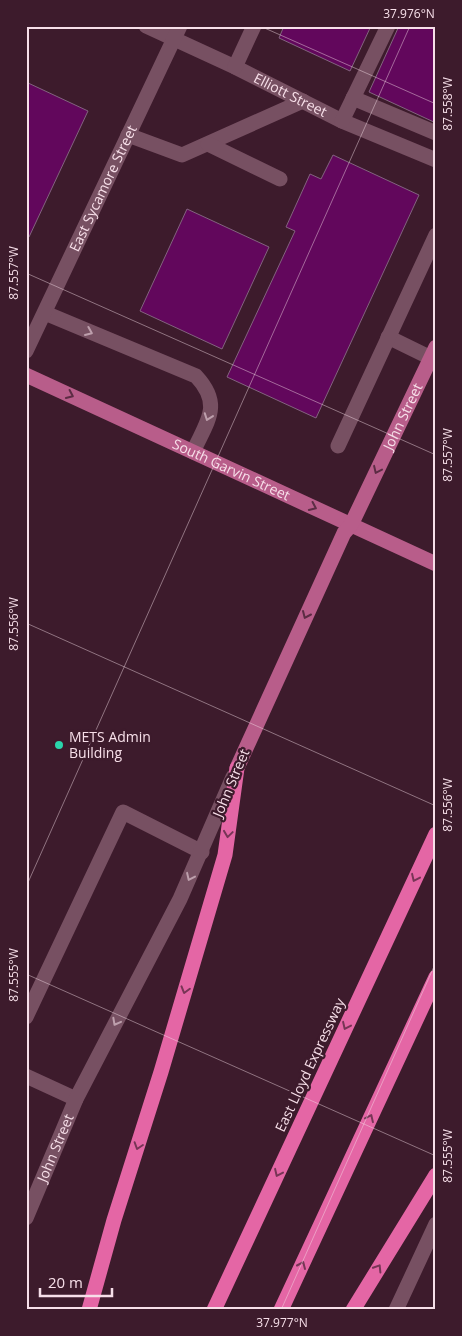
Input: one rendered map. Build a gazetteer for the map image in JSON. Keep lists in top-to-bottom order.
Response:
{
  "streets": {
    "highway": ["East Lloyd Expressway"],
    "main road": ["John Street", "South Garvin Street"],
    "street": ["Elliott Street", "East Sycamore Street"]
  },
  "crossings": [
    ["Elliott Street", "East Sycamore Street"],
    ["John Street", "South Garvin Street"]
  ],
  "one_way": ["John Street", "South Garvin Street"],
  "places": ["METS Admin Building"],
  "scale_bar": "20 m",
  "coordinates": [
    "37.976°N",
    "87.558°W",
    "87.557°W",
    "87.556°W",
    "87.555°W",
    "37.977°N"
  ]
}
